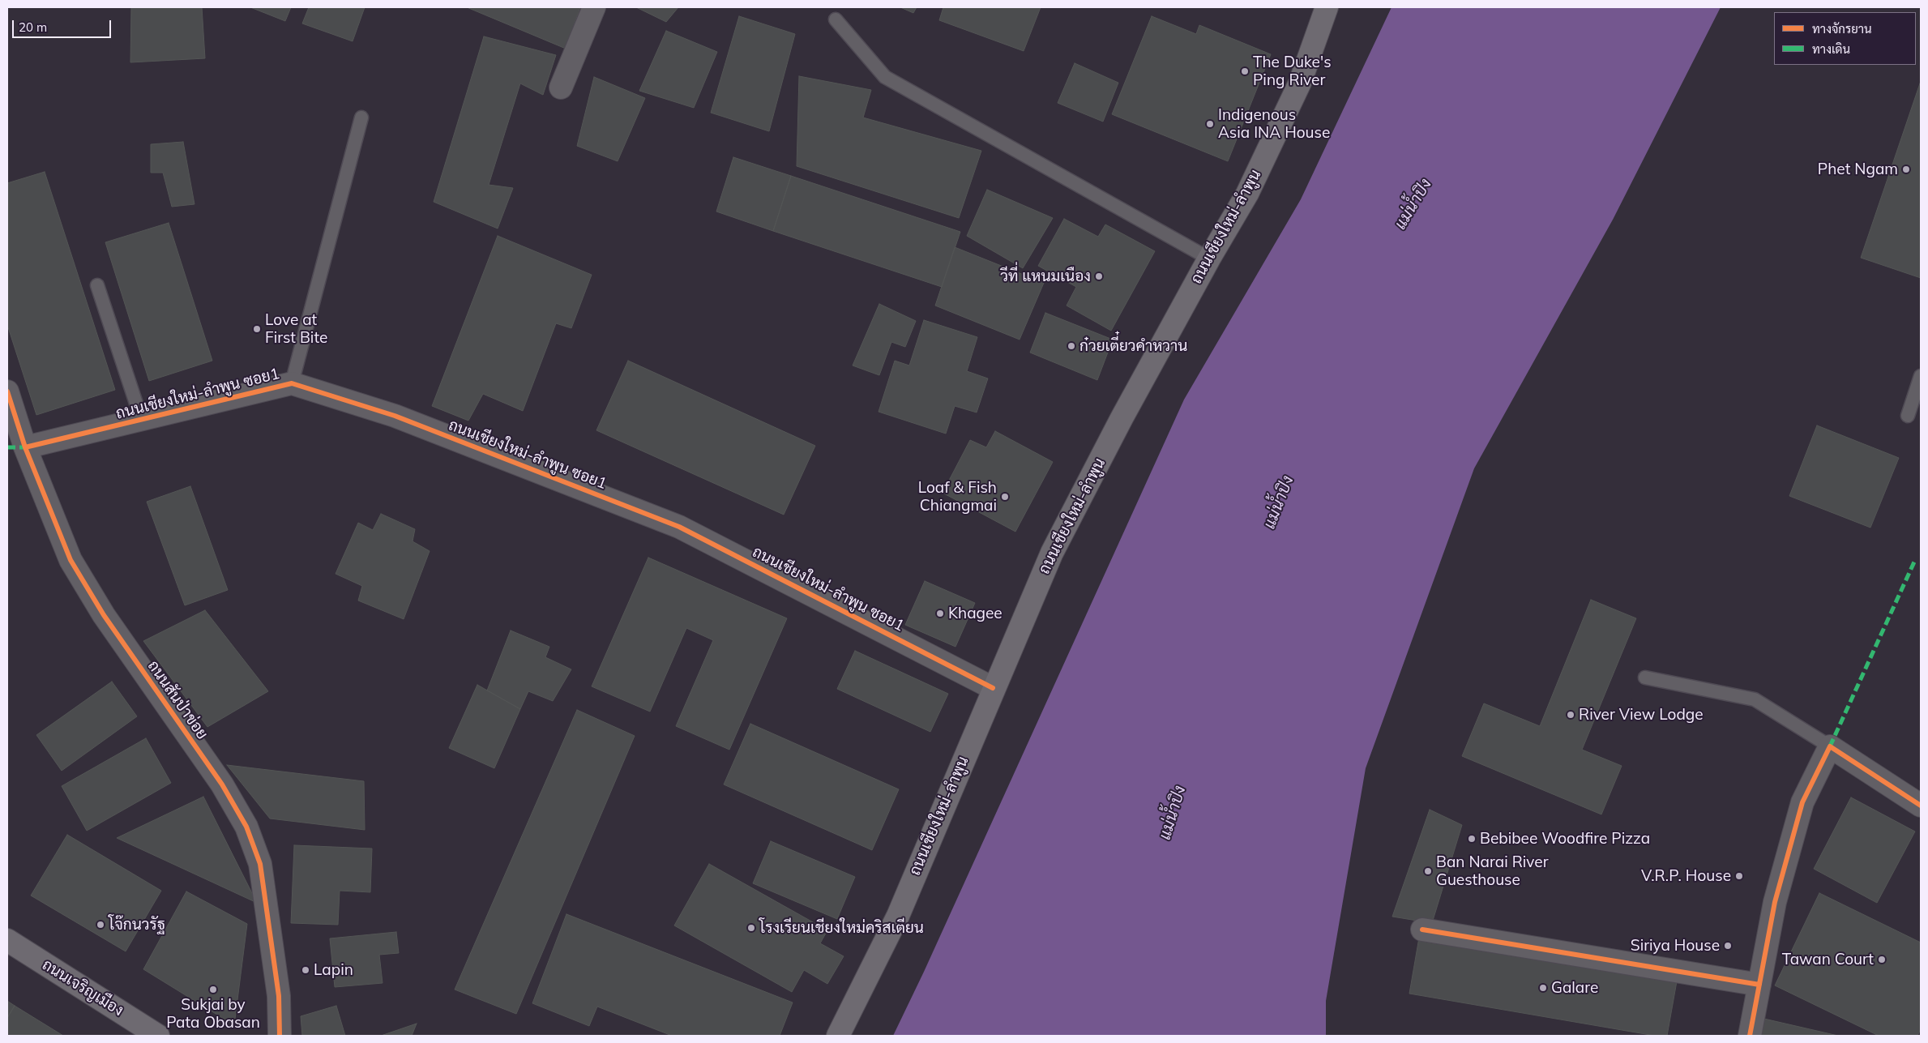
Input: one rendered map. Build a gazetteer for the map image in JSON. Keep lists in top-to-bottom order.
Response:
{
  "streets": {
    "main road": ["ถนนเชียงใหม่-ลำพูน", "ถนนเจริญเมือง"],
    "street": ["ถนนเชียงใหม่-ลำพูน ซอย1", "ถนนสันป่าข่อย"]
  },
  "crossings": [
    ["ถนนเชียงใหม่-ลำพูน", "ถนนเชียงใหม่-ลำพูน ซอย1"],
    ["ถนนเชียงใหม่-ลำพูน ซอย1", "ถนนสันป่าข่อย"]
  ],
  "water": ["แม่น้ำปิง"],
  "places": [
    "The Duke's Ping River",
    "Indigenous Asia INA House",
    "Phet Ngam",
    "วีที่ แหนมเนือง",
    "Love at First Bite",
    "ก๋วยเตี๋ยวคำหวาน",
    "Loaf & Fish Chiangmai",
    "Khagee",
    "River View Lodge",
    "Bebibee Woodfire Pizza",
    "Ban Narai River Guesthouse",
    "V.R.P. House",
    "โจ๊กนวรัฐ",
    "โรงเรียนเชียงใหม่คริสเตียน",
    "Siriya House",
    "Tawan Court",
    "Lapin",
    "Galare",
    "Sukjai by Pata Obasan"
  ],
  "legend": ["ทางจักรยาน", "ทางเดิน"],
  "scale_bar": "20 m"
}
